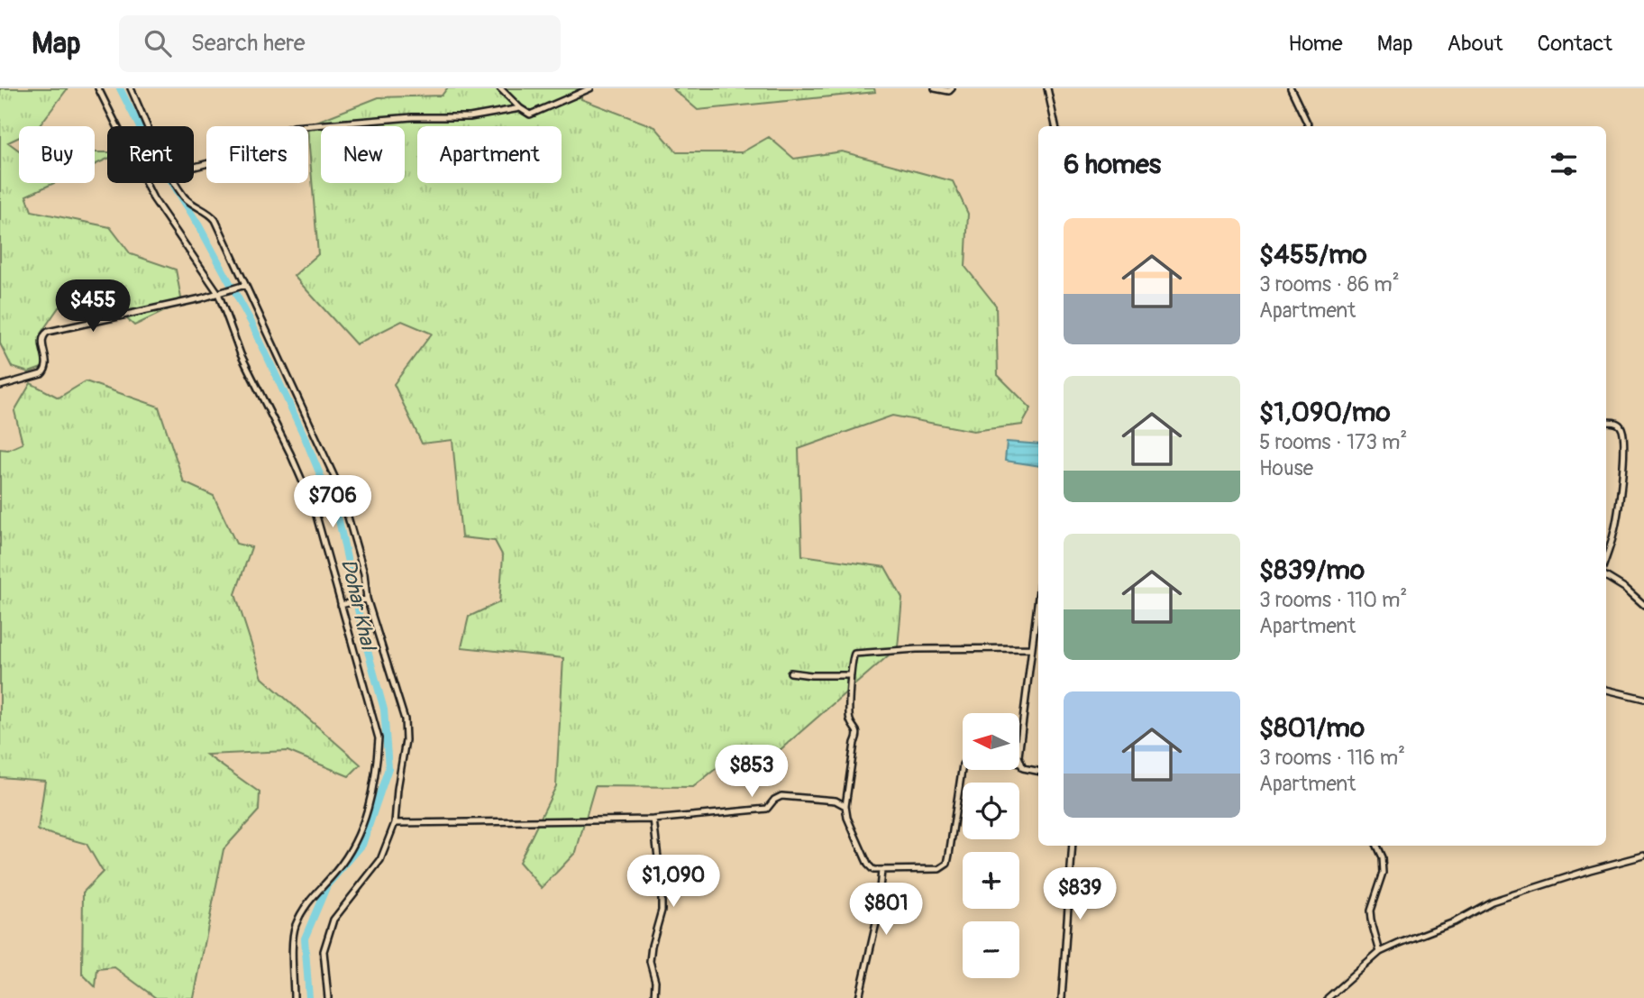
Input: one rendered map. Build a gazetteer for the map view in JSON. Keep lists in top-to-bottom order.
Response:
{
  "water": ["Dohar Khal"],
  "north": "left",
  "page": {
    "header": "Map",
    "search": "Search here",
    "nav": [
      "Home",
      "Map",
      "About",
      "Contact"
    ],
    "chip": [
      "Buy",
      "Rent",
      "Filters",
      "New",
      "Apartment"
    ],
    "heading": "6 homes",
    "list": [
      {
        "name": "$455/mo",
        "note": "3 rooms · 86 m² · Apartment"
      },
      {
        "name": "$1,090/mo",
        "note": "5 rooms · 173 m² · House"
      },
      {
        "name": "$839/mo",
        "note": "3 rooms · 110 m² · Apartment"
      },
      {
        "name": "$801/mo",
        "note": "3 rooms · 116 m² · Apartment"
      }
    ],
    "price": [
      "$455",
      "$706",
      "$853",
      "$1,090",
      "$839",
      "$801"
    ],
    "map_buttons": ["+", "−"]
  }
}
